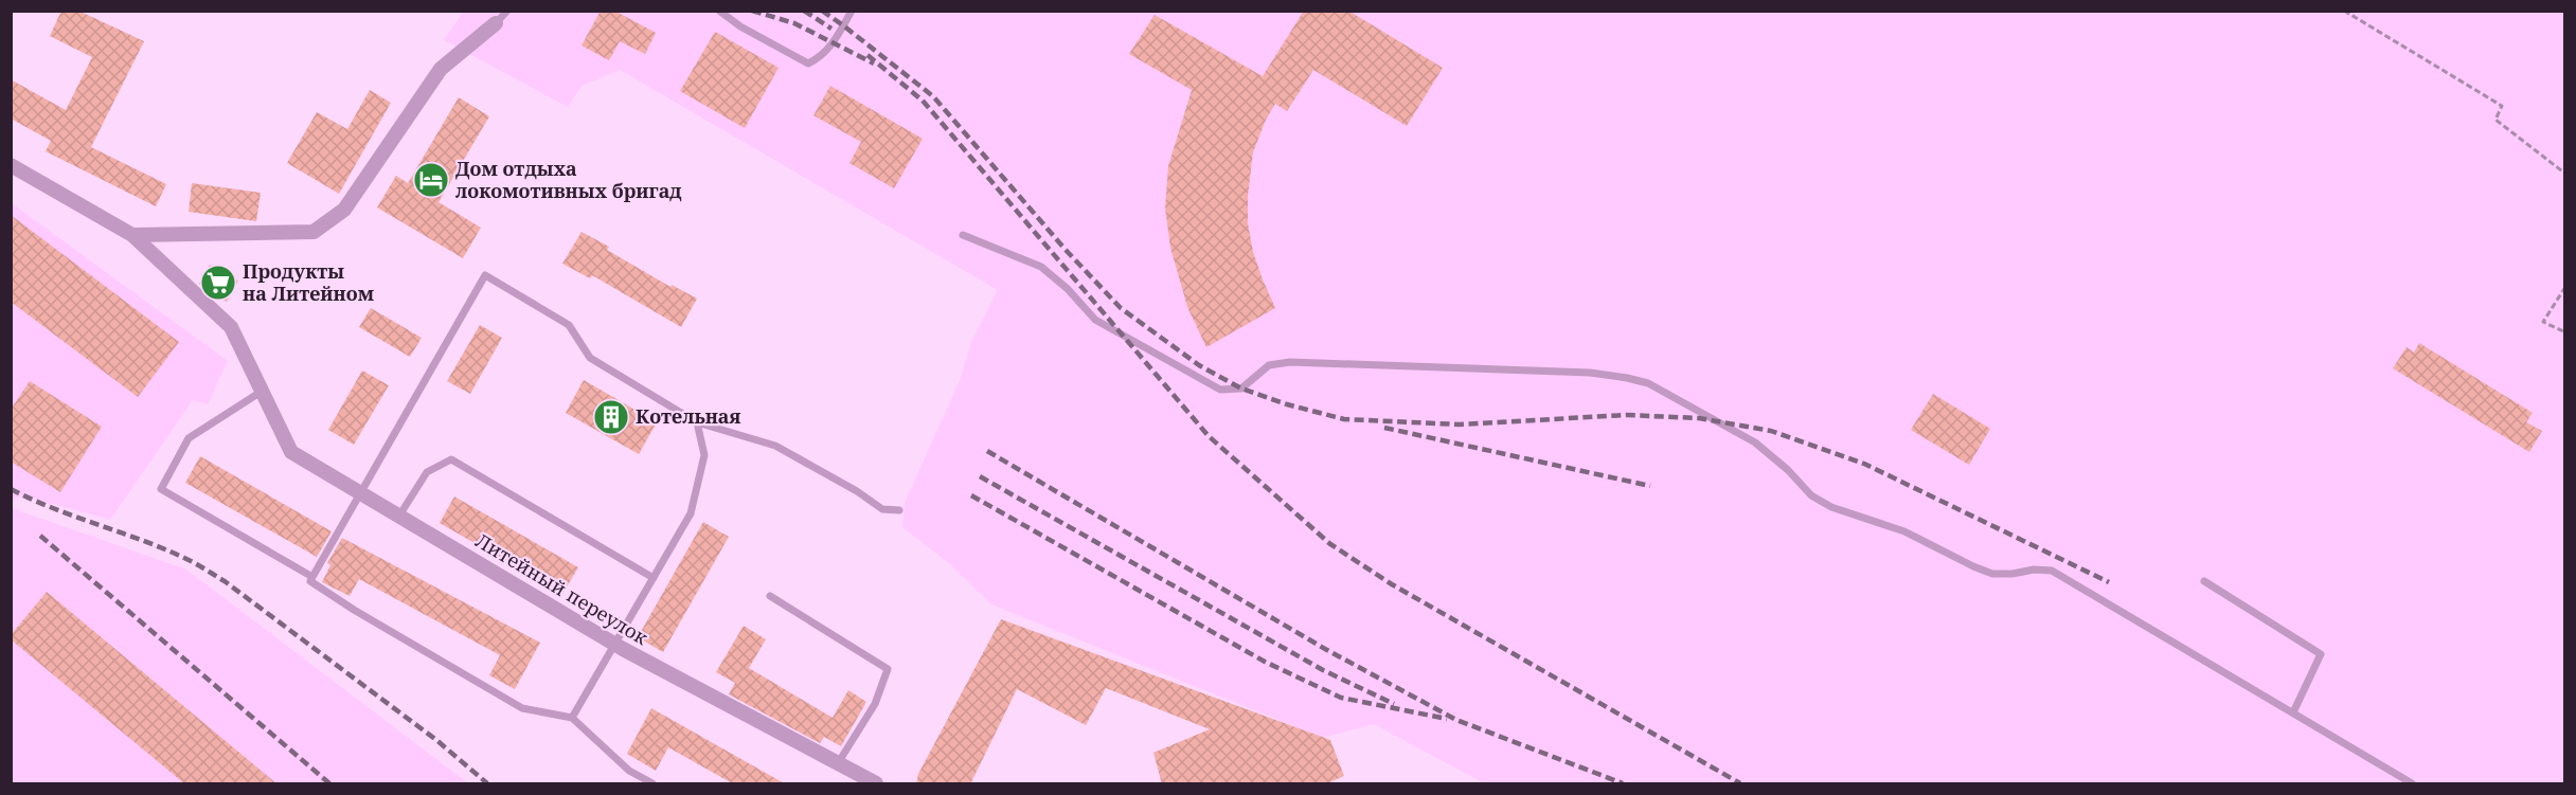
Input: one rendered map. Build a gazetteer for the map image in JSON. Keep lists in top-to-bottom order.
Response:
{
  "streets": {
    "street": ["Литейный переулок"]
  },
  "places": {
    "hotel": ["Дом отдыха локомотивных бригад"],
    "supermarket": ["Продукты на Литейном"],
    "building": ["Котельная"]
  }
}
